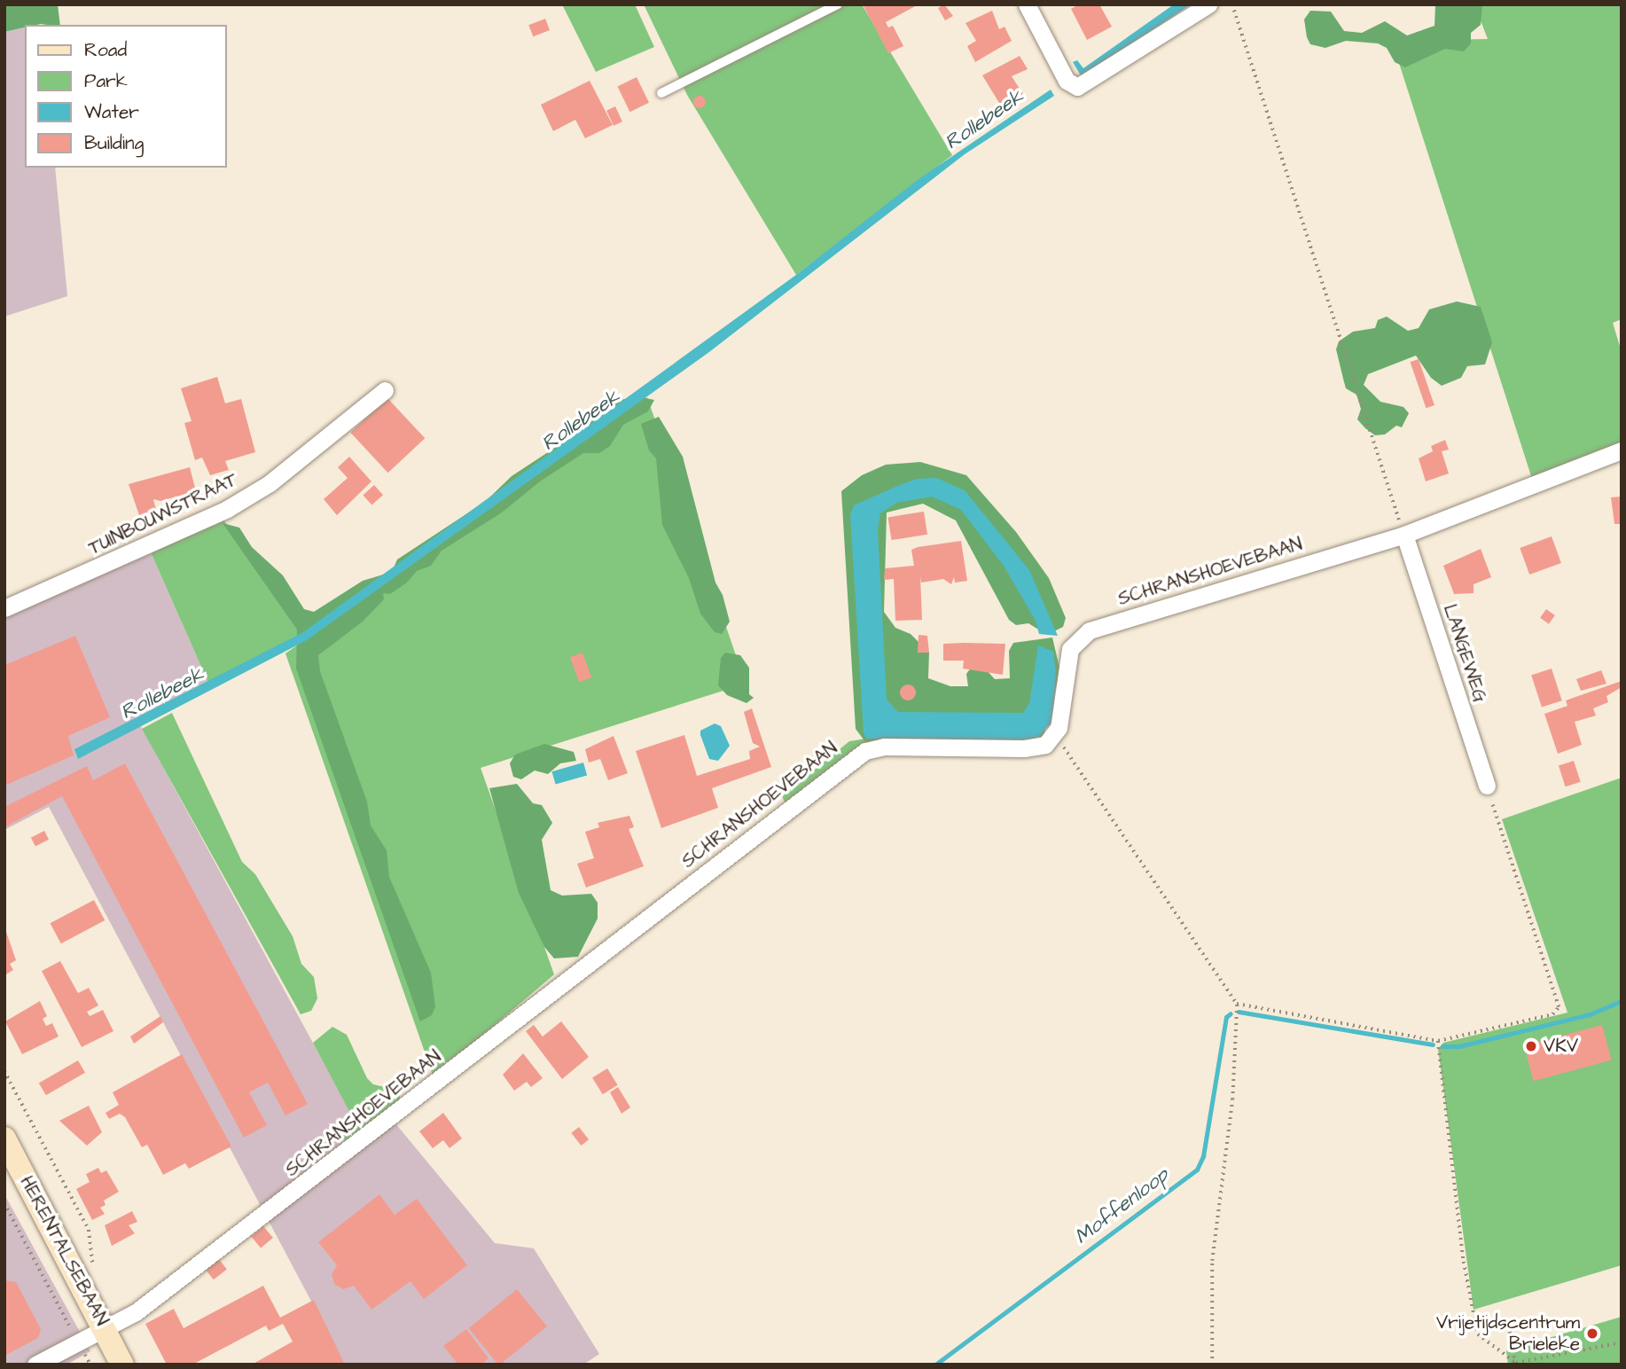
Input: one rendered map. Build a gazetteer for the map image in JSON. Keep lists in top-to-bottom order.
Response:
{
  "streets": {
    "main road": ["HERENTALSEBAAN"],
    "street": ["TUINBOUWSTRAAT", "SCHRANSHOEVEBAAN", "LANGEWEG"]
  },
  "crossings": [
    ["SCHRANSHOEVEBAAN", "LANGEWEG"],
    ["SCHRANSHOEVEBAAN", "HERENTALSEBAAN"]
  ],
  "water": ["Rollebeek", "Moffenloop"],
  "places": ["VKV", "Vrijetijdscentrum Brieleke"],
  "legend": [
    "Road",
    "Park",
    "Water",
    "Building"
  ]
}
